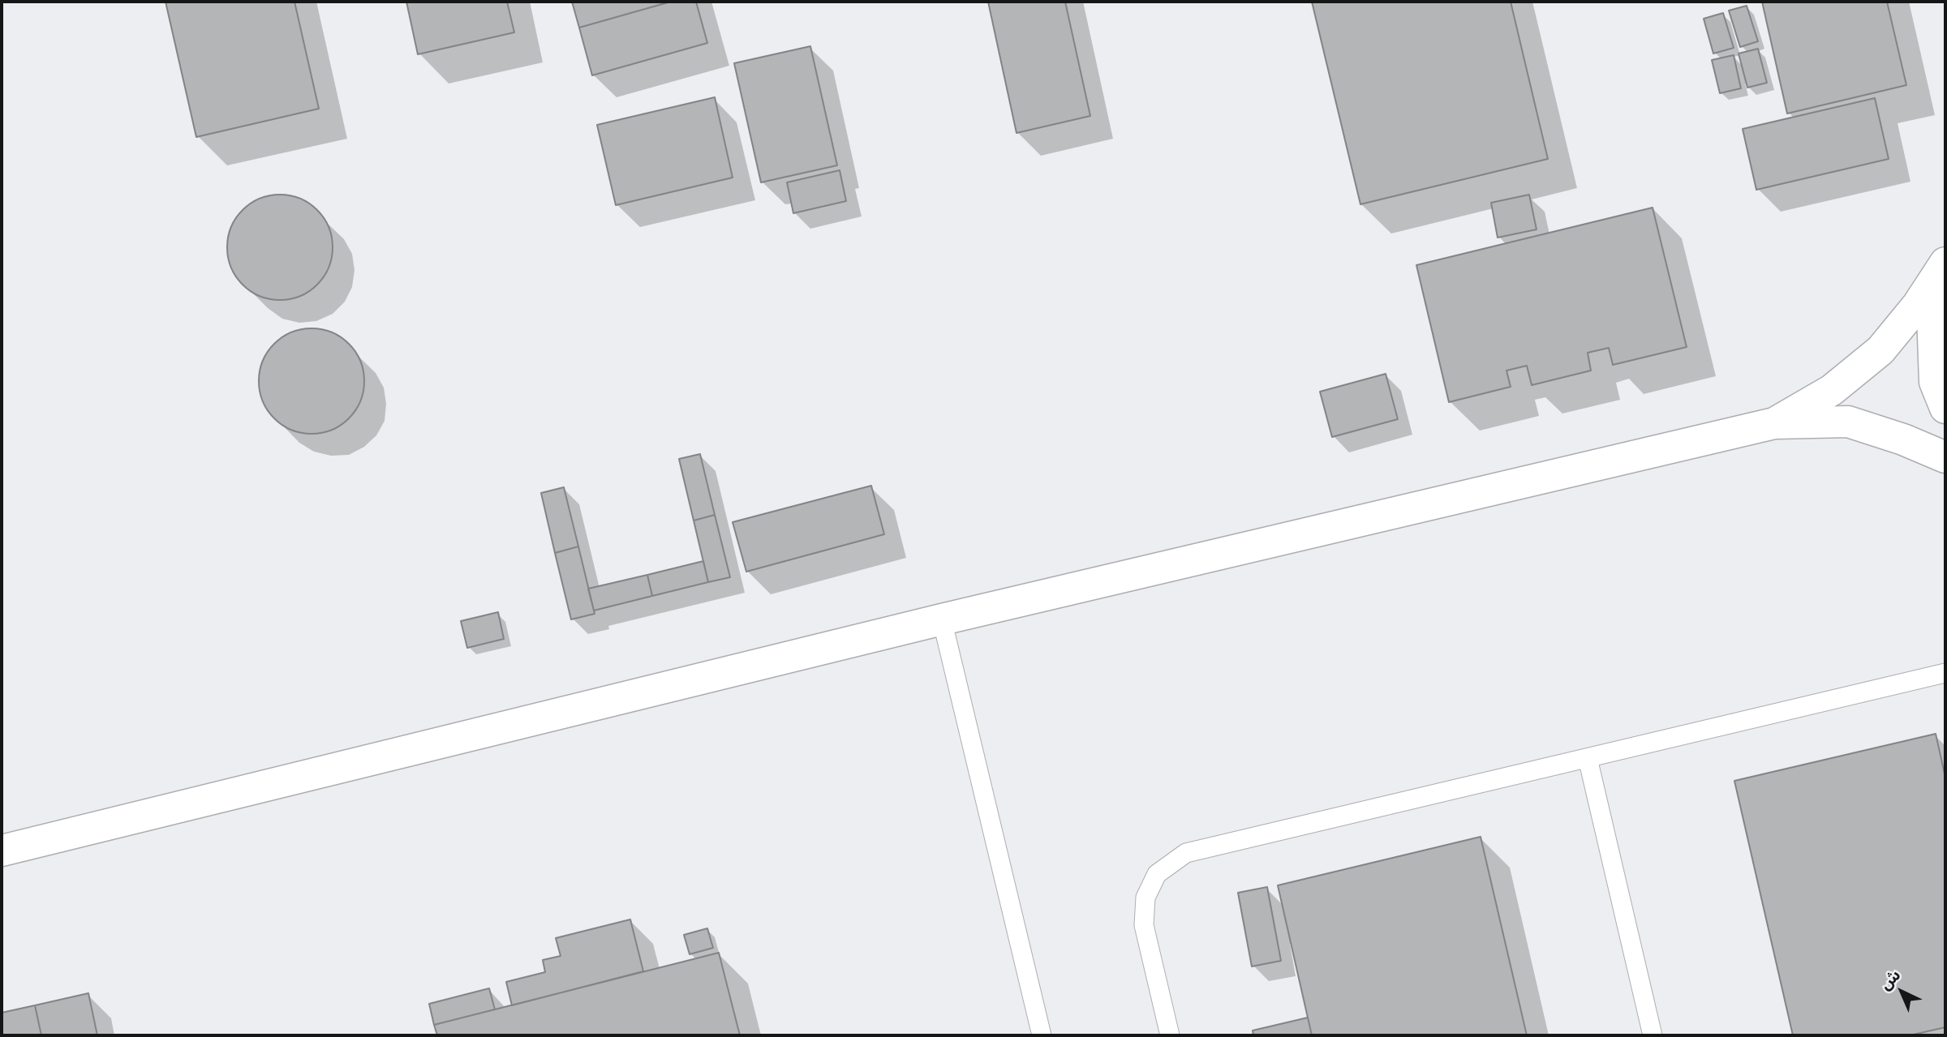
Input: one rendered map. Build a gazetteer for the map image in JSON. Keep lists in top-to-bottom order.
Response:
{
  "north": "top left"
}
